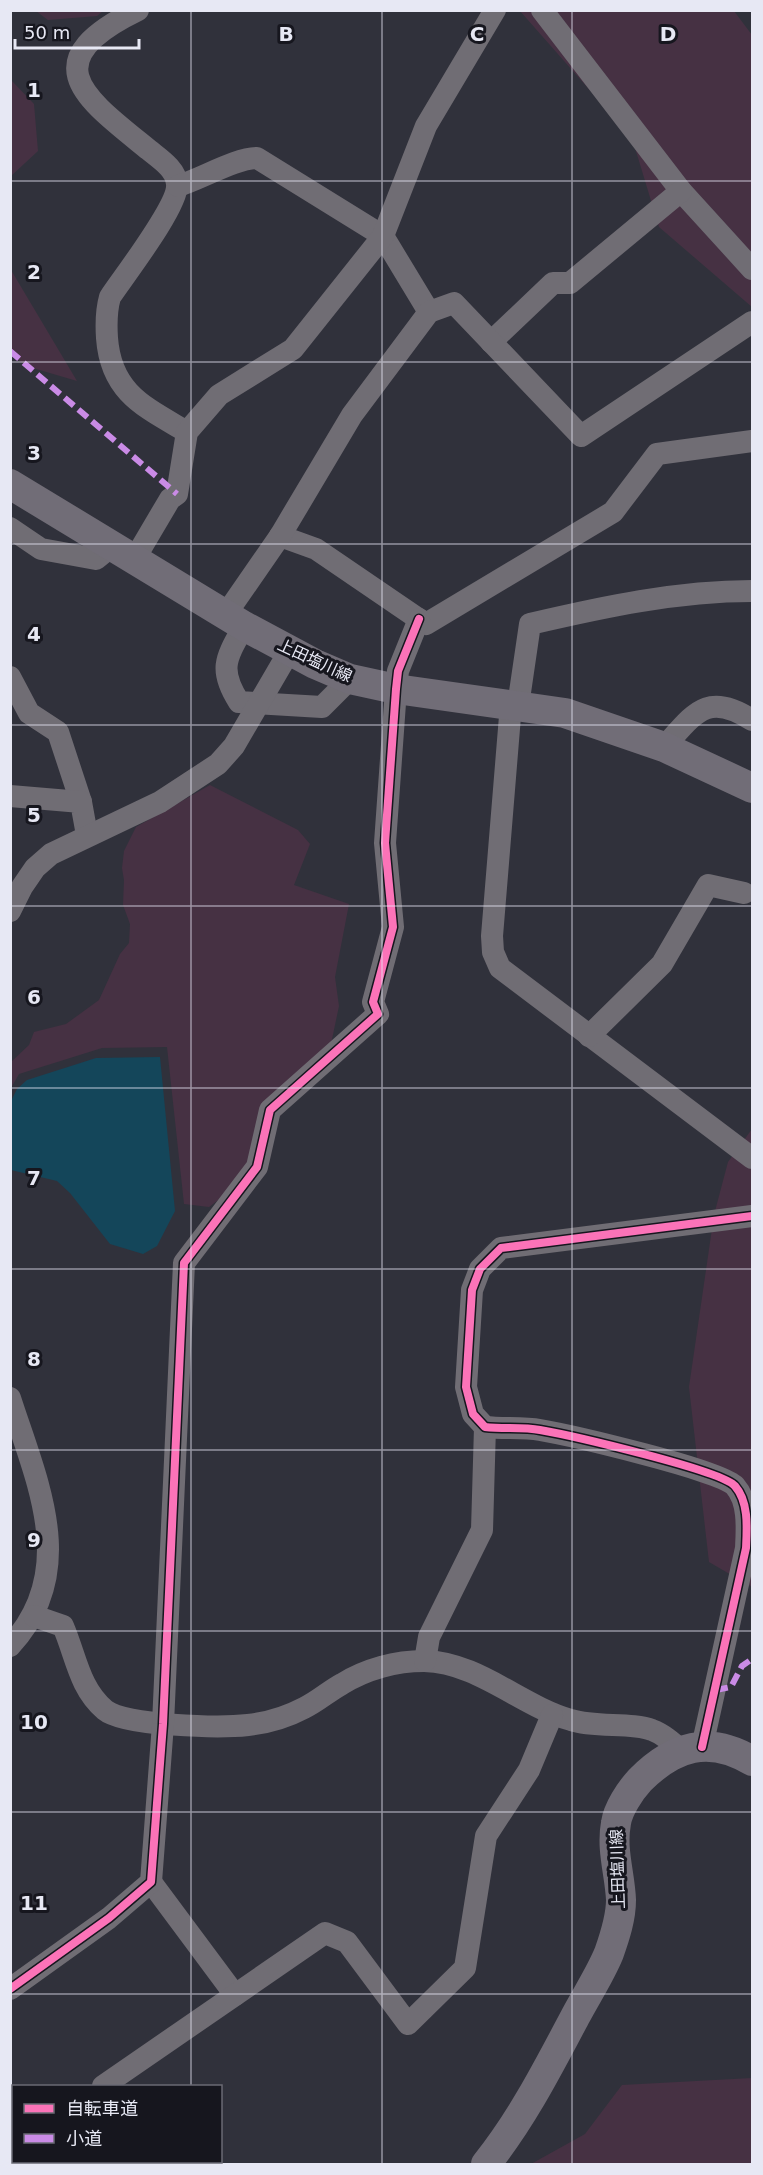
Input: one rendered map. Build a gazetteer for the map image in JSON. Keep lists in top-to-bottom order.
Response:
{
  "streets": {
    "main road": ["上田塩川線"]
  },
  "legend": ["自転車道", "小道"],
  "scale_bar": "50 m",
  "grid": {
    "columns": ["B", "C", "D"],
    "rows": [
      "1",
      "2",
      "3",
      "4",
      "5",
      "6",
      "7",
      "8",
      "9",
      "10",
      "11"
    ]
  }
}
